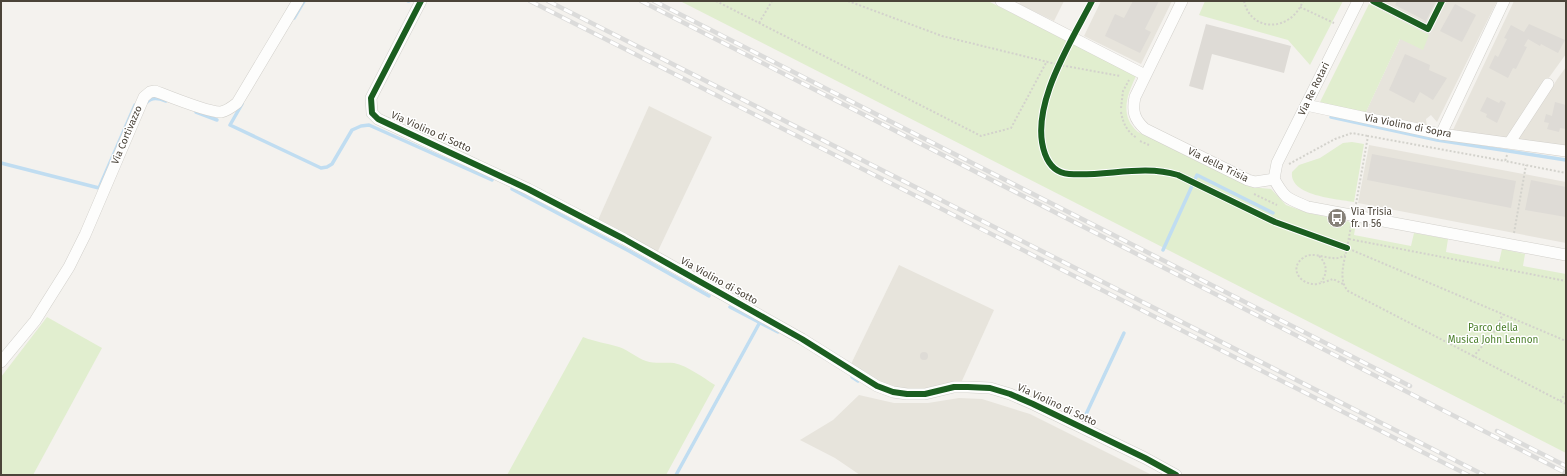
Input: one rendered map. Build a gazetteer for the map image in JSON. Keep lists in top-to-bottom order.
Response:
{
  "streets": {
    "street": [
      "Via Re Rotari",
      "Via Violino di Sopra",
      "Via Violino di Sotto",
      "Via Cortivazzo",
      "Via della Trisia"
    ]
  },
  "crossings": [
    ["Via Re Rotari", "Via Violino di Sopra"],
    ["Via Re Rotari", "Via della Trisia"]
  ],
  "parks": ["Parco della Musica John Lennon"],
  "places": {
    "bus stop": ["Via Trisia fr. n 56"]
  }
}
